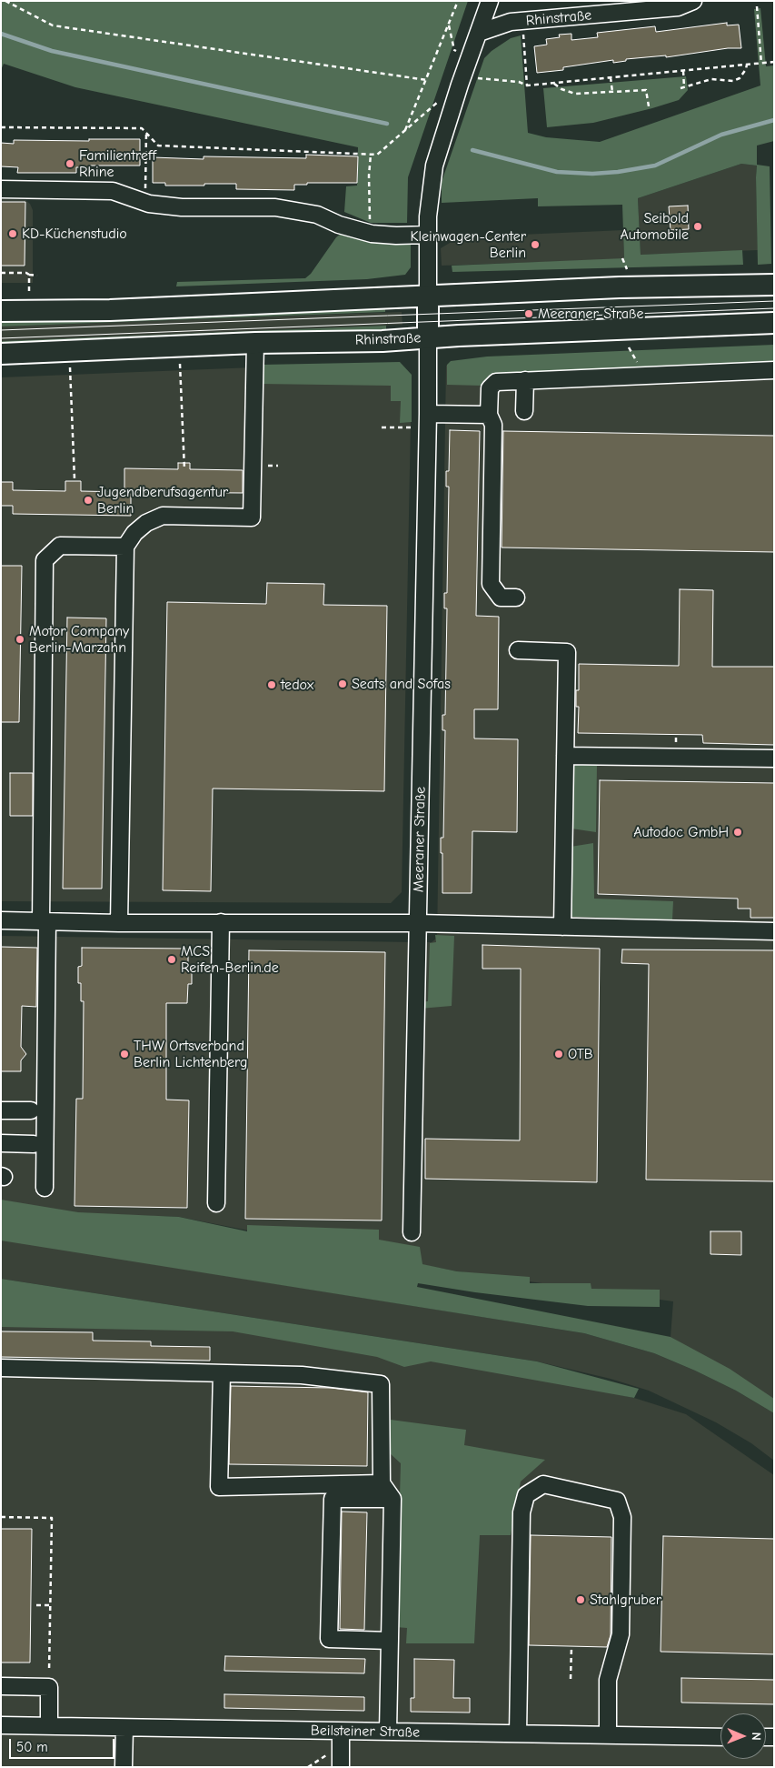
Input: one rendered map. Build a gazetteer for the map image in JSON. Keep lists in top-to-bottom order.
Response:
{
  "streets": {
    "main road": ["Rhinstraße"],
    "street": ["Meeraner Straße", "Beilsteiner Straße"]
  },
  "crossings": [
    ["Rhinstraße", "Meeraner Straße"]
  ],
  "places": [
    "Familientreff Rhine",
    "Seibold Automobile",
    "KD-Küchenstudio",
    "Kleinwagen-Center Berlin",
    "Meeraner Straße",
    "Jugendberufsagentur Berlin",
    "Motor Company Berlin-Marzahn",
    "Seats and Sofas",
    "tedox",
    "Autodoc GmbH",
    "MCS Reifen-Berlin.de",
    "THW Ortsverband Berlin Lichtenberg",
    "OTB",
    "Stahlgruber"
  ],
  "scale_bar": "50 m",
  "north": "right"
}
